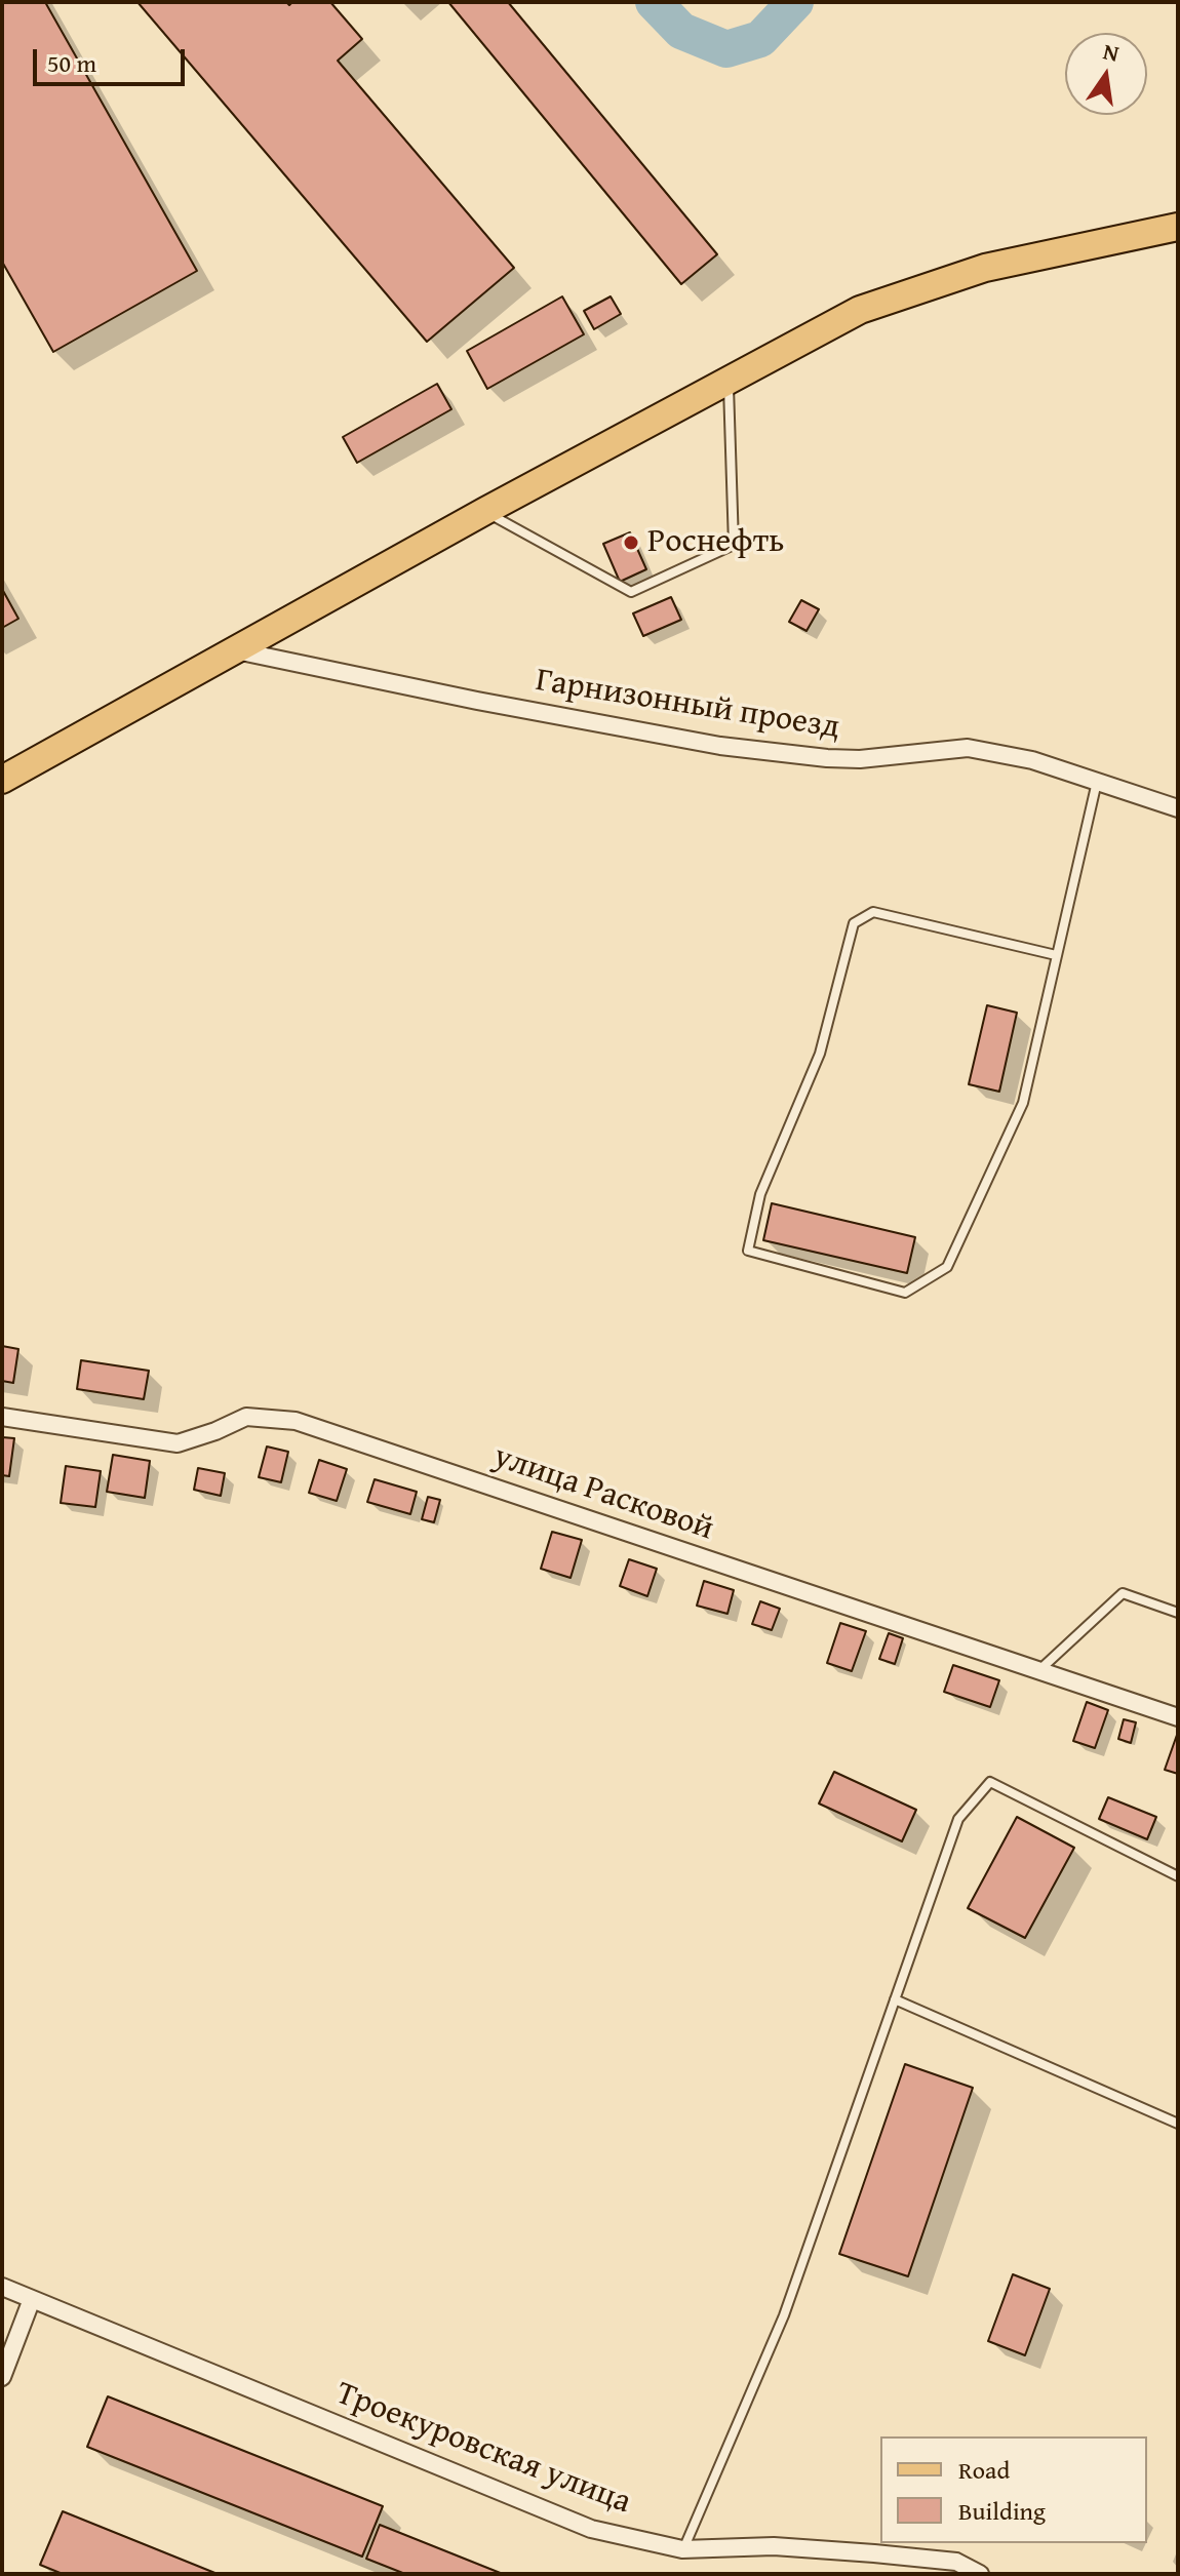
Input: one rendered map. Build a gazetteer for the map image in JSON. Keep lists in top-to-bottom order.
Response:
{
  "streets": {
    "street": ["Гарнизонный проезд", "улица Расковой", "Троекуровская улица"]
  },
  "places": ["Роснефть"],
  "legend": ["Road", "Building"],
  "scale_bar": "50 m",
  "north": "top"
}
